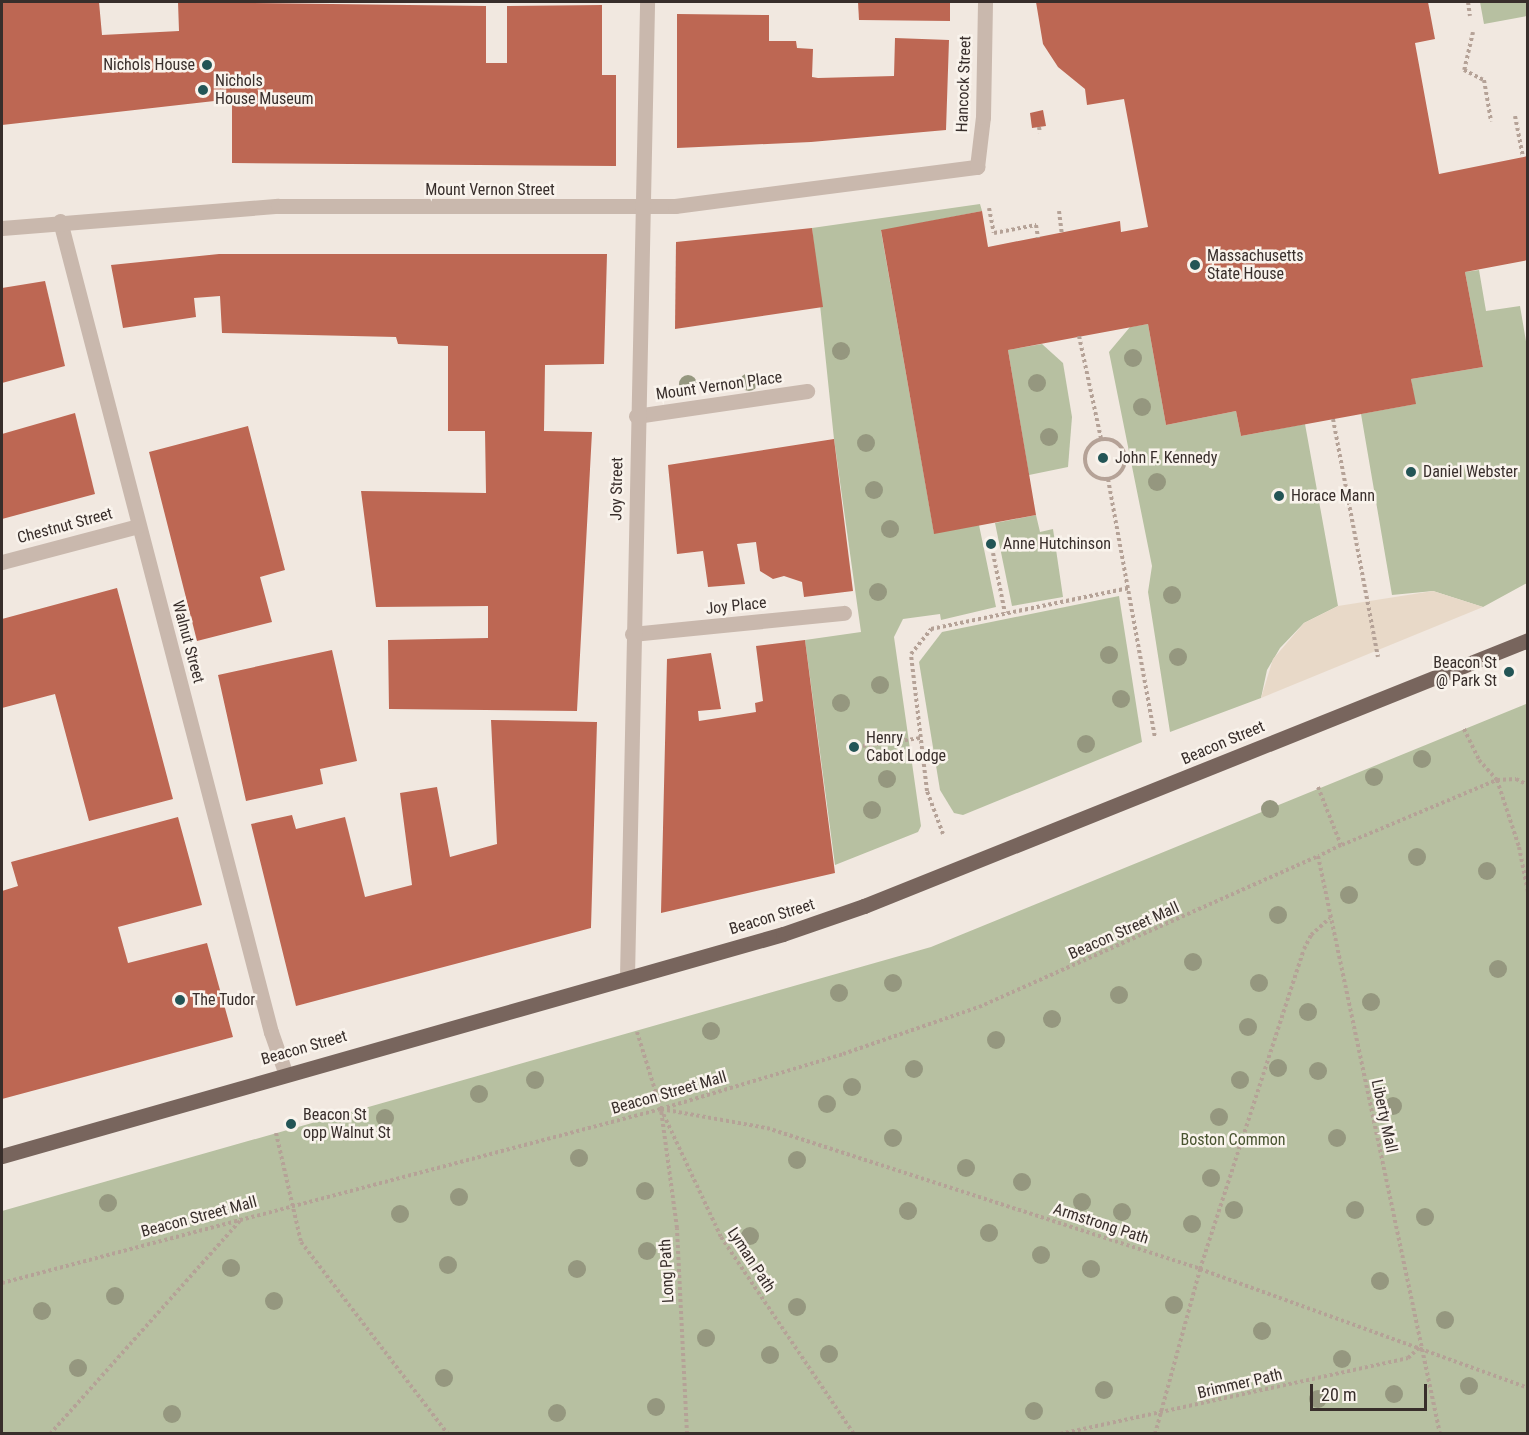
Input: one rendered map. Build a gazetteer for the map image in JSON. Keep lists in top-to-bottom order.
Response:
{
  "streets": {
    "main road": ["Beacon Street"],
    "street": [
      "Hancock Street",
      "Mount Vernon Street",
      "Mount Vernon Place",
      "Joy Street",
      "Chestnut Street",
      "Joy Place",
      "Walnut Street"
    ],
    "path": [
      "Beacon Street Mall",
      "Liberty Mall",
      "Armstrong Path",
      "Lyman Path",
      "Long Path",
      "Brimmer Path"
    ]
  },
  "crossings": [
    ["Hancock Street", "Mount Vernon Street"],
    ["Mount Vernon Street", "Joy Street"],
    ["Mount Vernon Street", "Walnut Street"],
    ["Mount Vernon Place", "Joy Street"],
    ["Joy Street", "Joy Place"],
    ["Joy Street", "Beacon Street"],
    ["Chestnut Street", "Walnut Street"],
    ["Walnut Street", "Beacon Street"],
    ["Beacon Street Mall", "Liberty Mall"],
    ["Beacon Street Mall", "Armstrong Path"],
    ["Beacon Street Mall", "Lyman Path"],
    ["Beacon Street Mall", "Long Path"],
    ["Liberty Mall", "Armstrong Path"],
    ["Liberty Mall", "Brimmer Path"],
    ["Armstrong Path", "Lyman Path"],
    ["Armstrong Path", "Long Path"],
    ["Armstrong Path", "Brimmer Path"],
    ["Lyman Path", "Long Path"]
  ],
  "parks": ["Boston Common"],
  "places": [
    "Nichols House",
    "Nichols House Museum",
    "Massachusetts State House",
    "John F. Kennedy",
    "Daniel Webster",
    "Horace Mann",
    "Anne Hutchinson",
    "Beacon St @ Park St",
    "Henry Cabot Lodge",
    "The Tudor",
    "Beacon St opp Walnut St"
  ],
  "scale_bar": "20 m"
}
